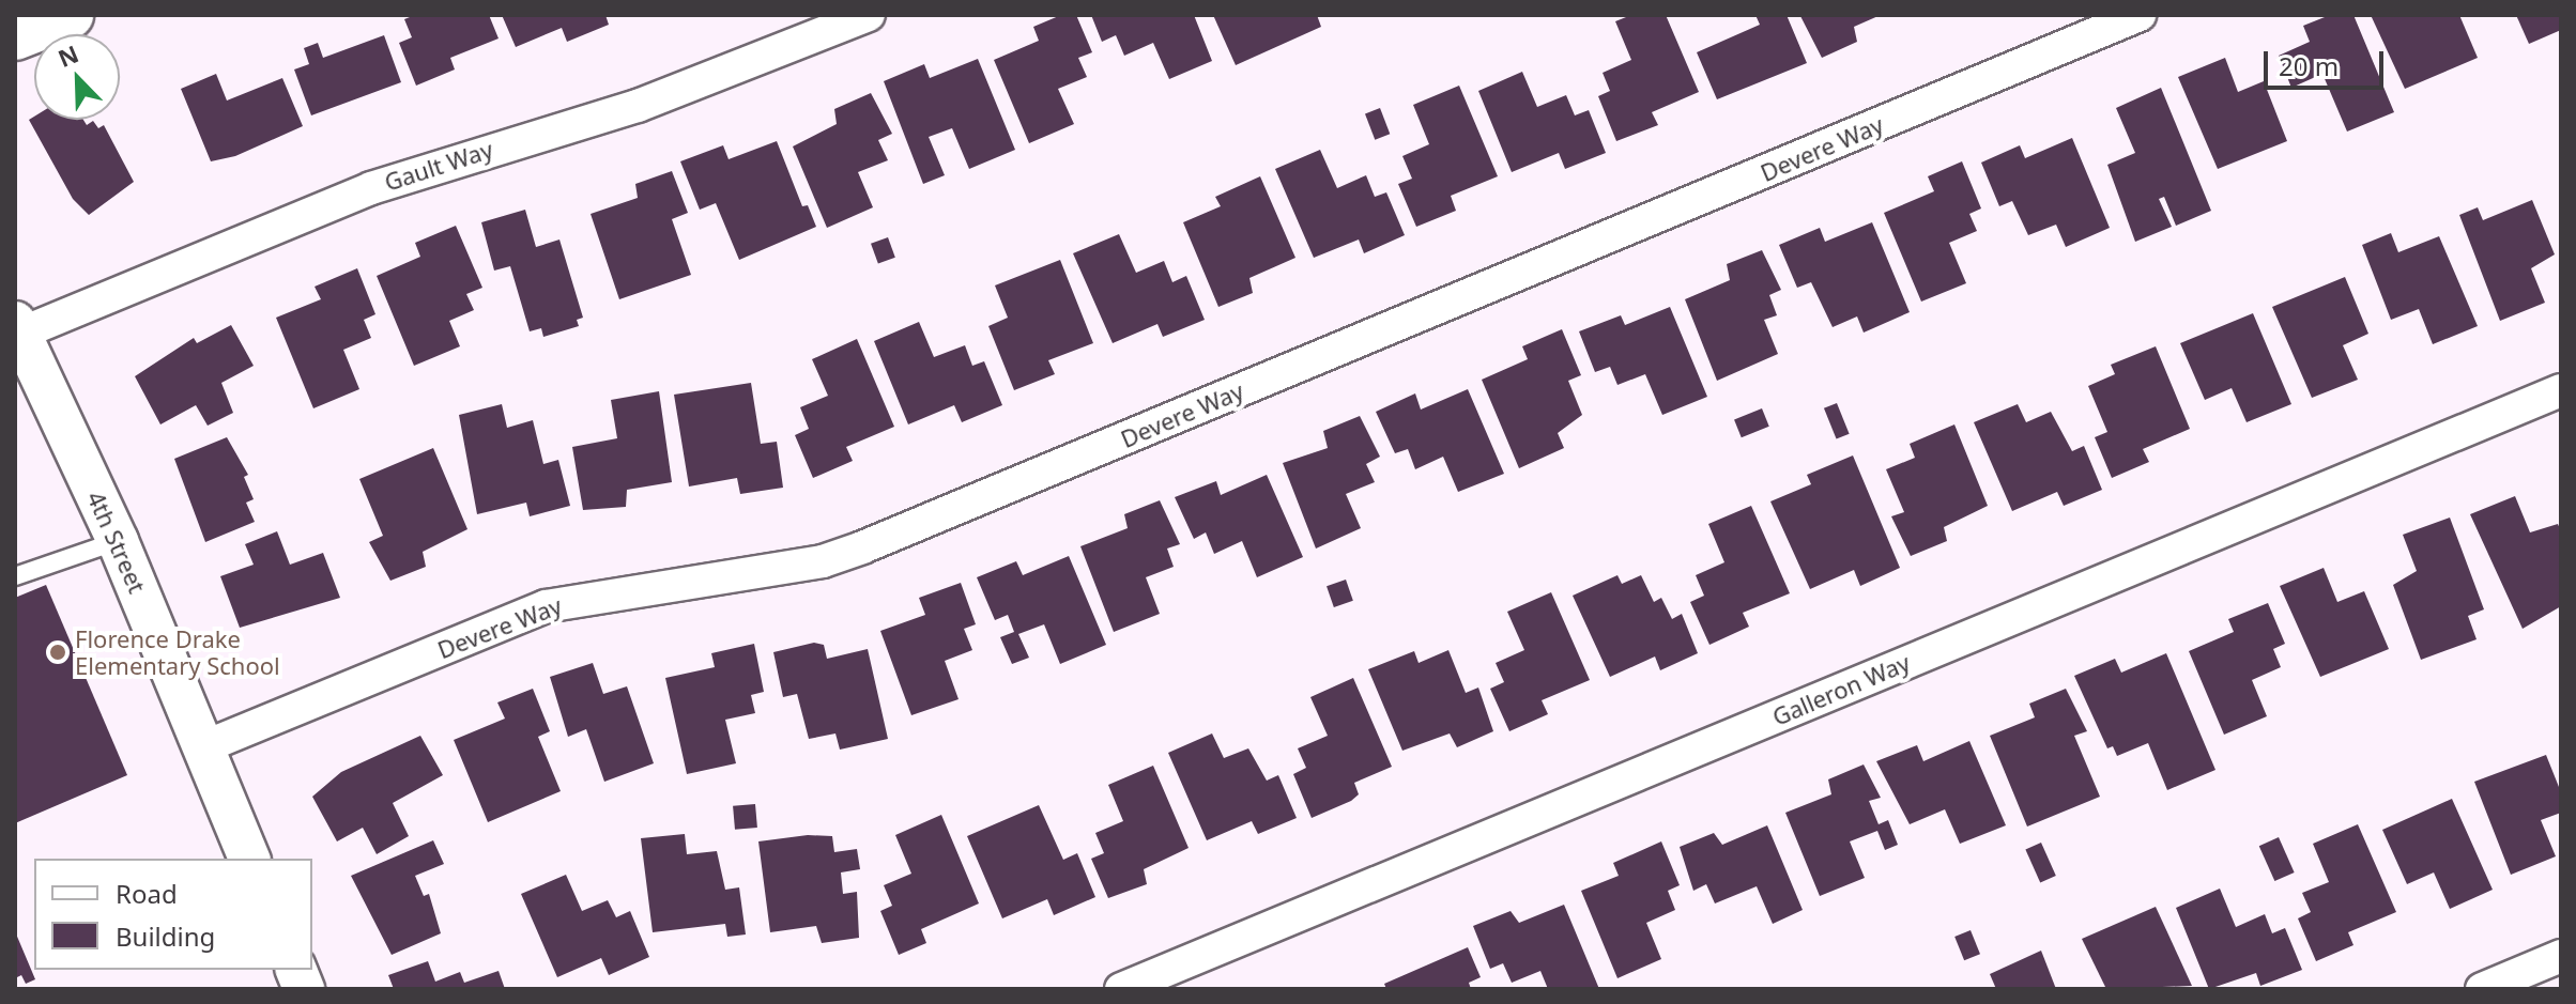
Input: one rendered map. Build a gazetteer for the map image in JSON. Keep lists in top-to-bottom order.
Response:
{
  "streets": {
    "street": [
      "Devere Way",
      "Gault Way",
      "4th Street",
      "Galleron Way"
    ]
  },
  "crossings": [
    ["Devere Way", "4th Street"],
    ["Gault Way", "4th Street"]
  ],
  "places": ["Florence Drake Elementary School"],
  "legend": ["Road", "Building"],
  "scale_bar": "20 m",
  "north": "top left"
}
